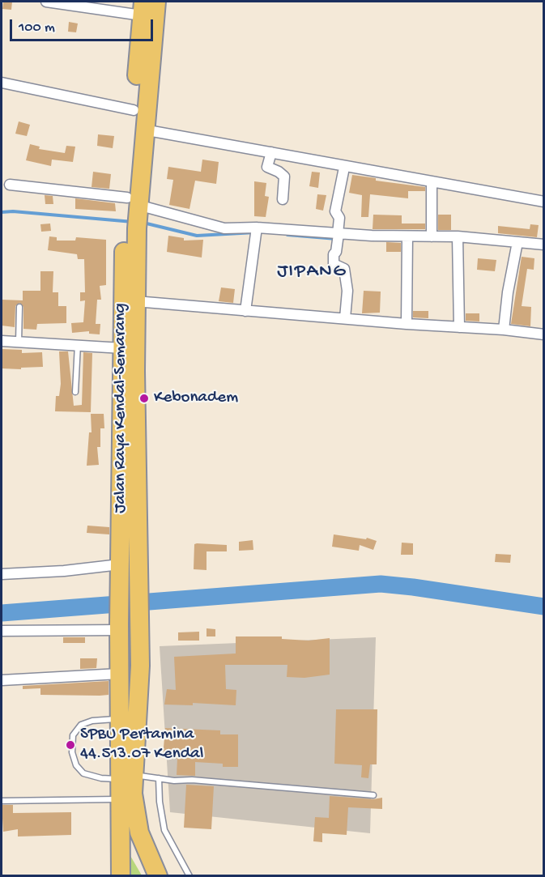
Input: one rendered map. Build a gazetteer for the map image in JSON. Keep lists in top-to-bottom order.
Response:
{
  "streets": {
    "highway": ["Jalan Raya Kendal-Semarang"]
  },
  "districts": ["JIPANG"],
  "places": ["Kebonadem", "SPBU Pertamina 44.513.07 Kendal"],
  "scale_bar": "100 m"
}
